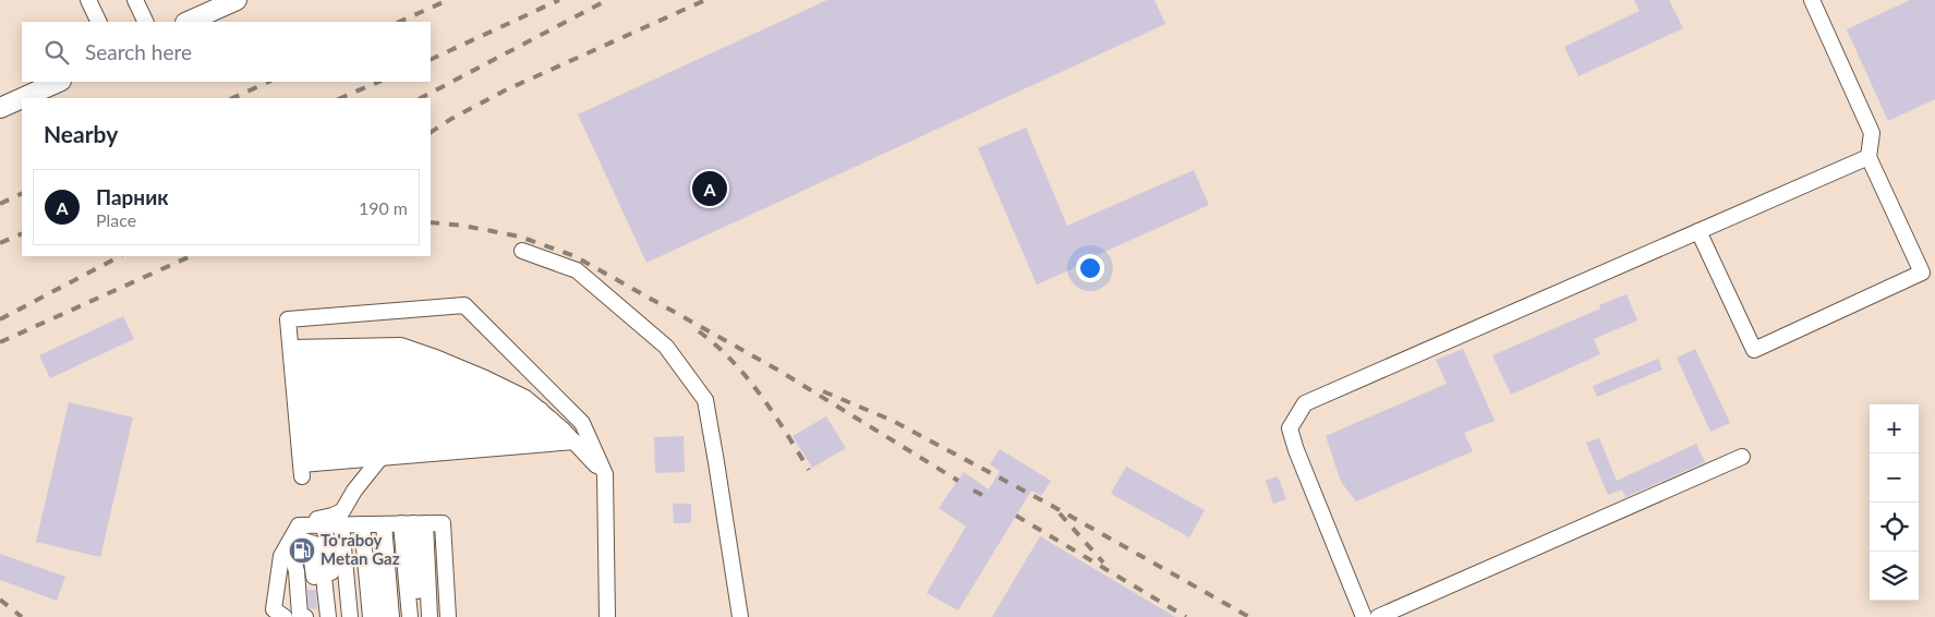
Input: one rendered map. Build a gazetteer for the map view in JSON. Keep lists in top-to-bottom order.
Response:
{
  "places": {
    "fuel station": ["To'raboy Metan Gaz"]
  },
  "page": {
    "search": "Search here",
    "heading": "Nearby",
    "pins": "A",
    "list": [
      {
        "mark": "A",
        "name": "Парник",
        "note": "Place",
        "value": "190 m"
      }
    ],
    "map_buttons": ["+", "−"]
  }
}
